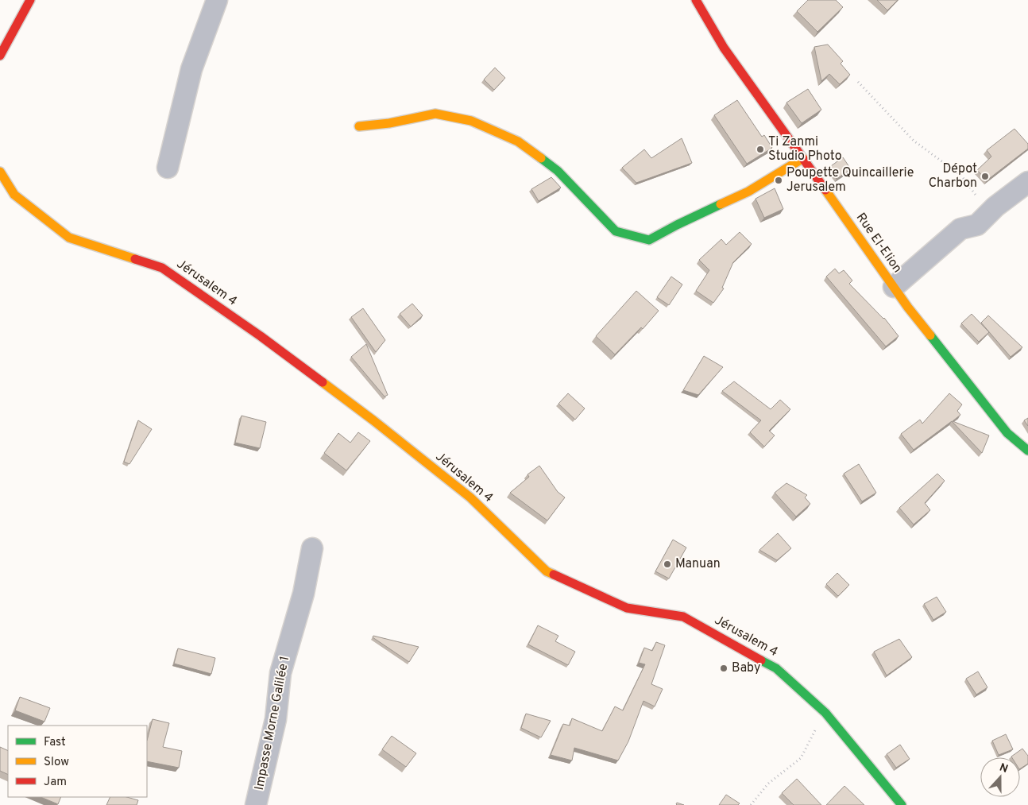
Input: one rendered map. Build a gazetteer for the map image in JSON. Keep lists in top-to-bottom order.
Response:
{
  "streets": {
    "street": ["Rue El-Elion", "Jérusalem 4", "Impasse Morne Galilée 1"]
  },
  "places": [
    "Ti Zanmi Studio Photo",
    "Dépot Charbon",
    "Poupette Quincaillerie Jerusalem",
    "Manuan",
    "Baby"
  ],
  "legend": ["Fast", "Slow", "Jam"],
  "north": "top"
}
